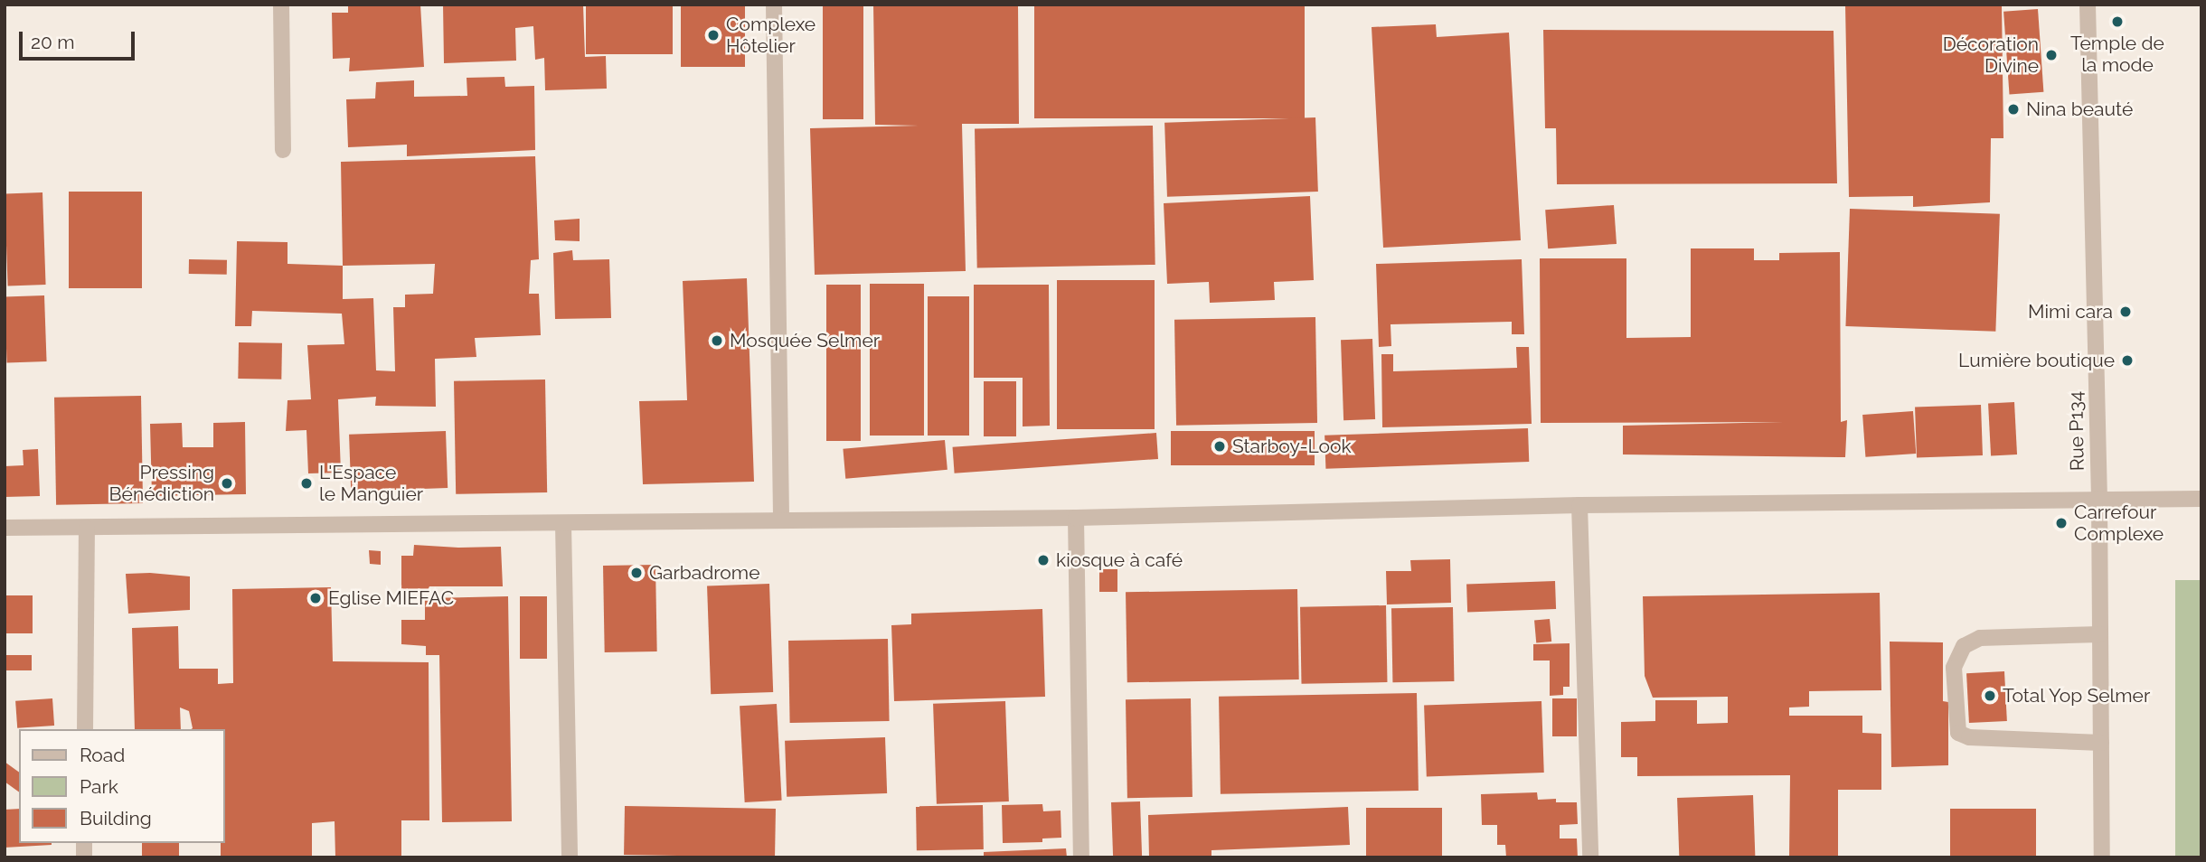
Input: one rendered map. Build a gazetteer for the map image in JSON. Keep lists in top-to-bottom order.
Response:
{
  "streets": {
    "street": ["Rue P134"]
  },
  "places": [
    "Temple de la mode",
    "Complexe Hôtelier",
    "Décoration Divine",
    "Nina beauté",
    "Mimi cara",
    "Mosquée Selmer",
    "Lumière boutique",
    "Starboy-Look",
    "Pressing Bénédiction",
    "L'Espace le Manguier",
    "Carrefour Complexe",
    "kiosque à café",
    "Garbadrome",
    "Eglise MIEFAC",
    "Total Yop Selmer"
  ],
  "legend": ["Road", "Park", "Building"],
  "scale_bar": "20 m"
}
